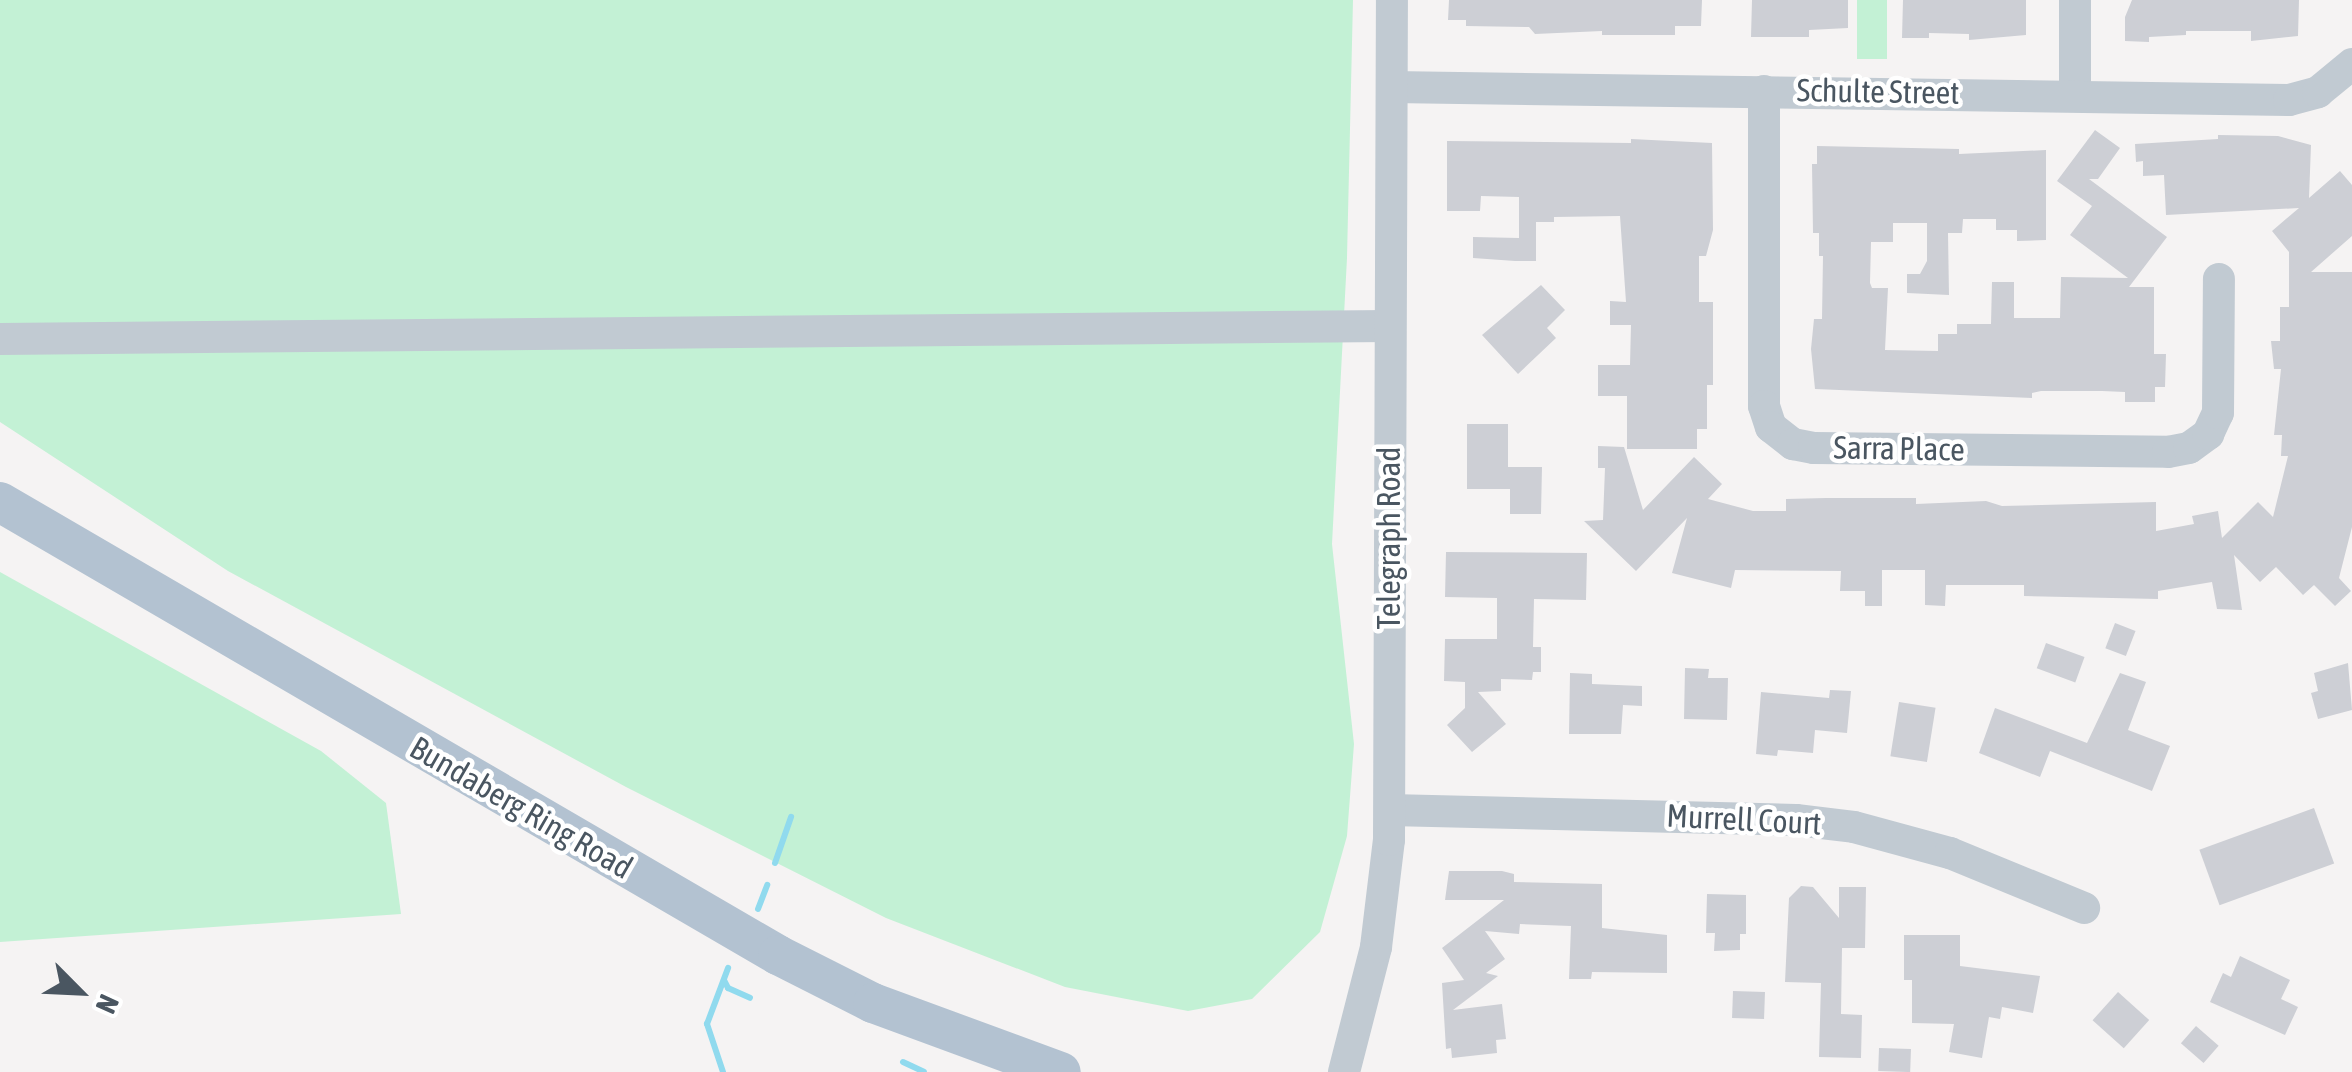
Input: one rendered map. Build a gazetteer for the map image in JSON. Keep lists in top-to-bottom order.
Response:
{
  "streets": {
    "main road": ["Bundaberg Ring Road"],
    "street": [
      "Schulte Street",
      "Sarra Place",
      "Telegraph Road",
      "Murrell Court"
    ]
  },
  "crossings": [
    ["Schulte Street", "Sarra Place"],
    ["Schulte Street", "Telegraph Road"],
    ["Telegraph Road", "Murrell Court"]
  ],
  "north": "bottom right"
}
